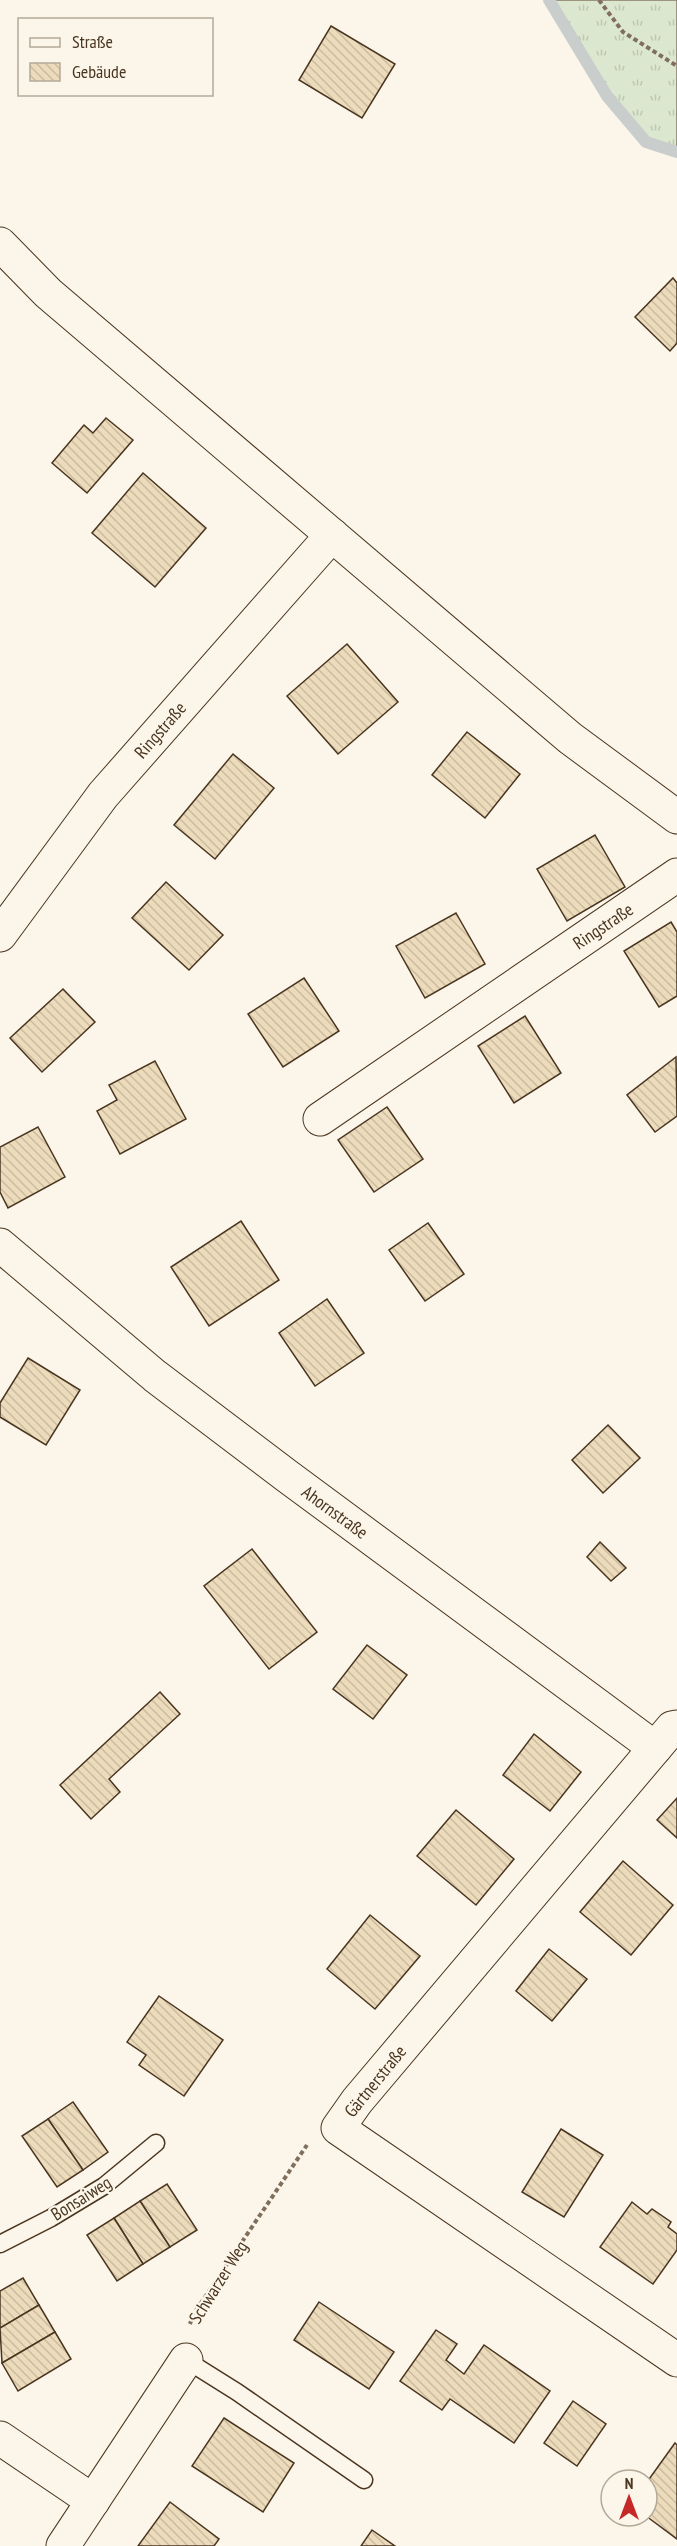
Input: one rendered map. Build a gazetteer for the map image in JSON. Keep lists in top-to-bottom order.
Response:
{
  "streets": {
    "street": ["Ringstraße", "Ahornstraße", "Gärtnerstraße"],
    "lane": ["Bonsaiweg"],
    "path": ["Schwarzer Weg"]
  },
  "crossings": [
    ["Ahornstraße", "Gärtnerstraße"],
    ["Gärtnerstraße", "Schwarzer Weg"]
  ],
  "legend": ["Straße", "Gebäude"],
  "north": "top"
}
